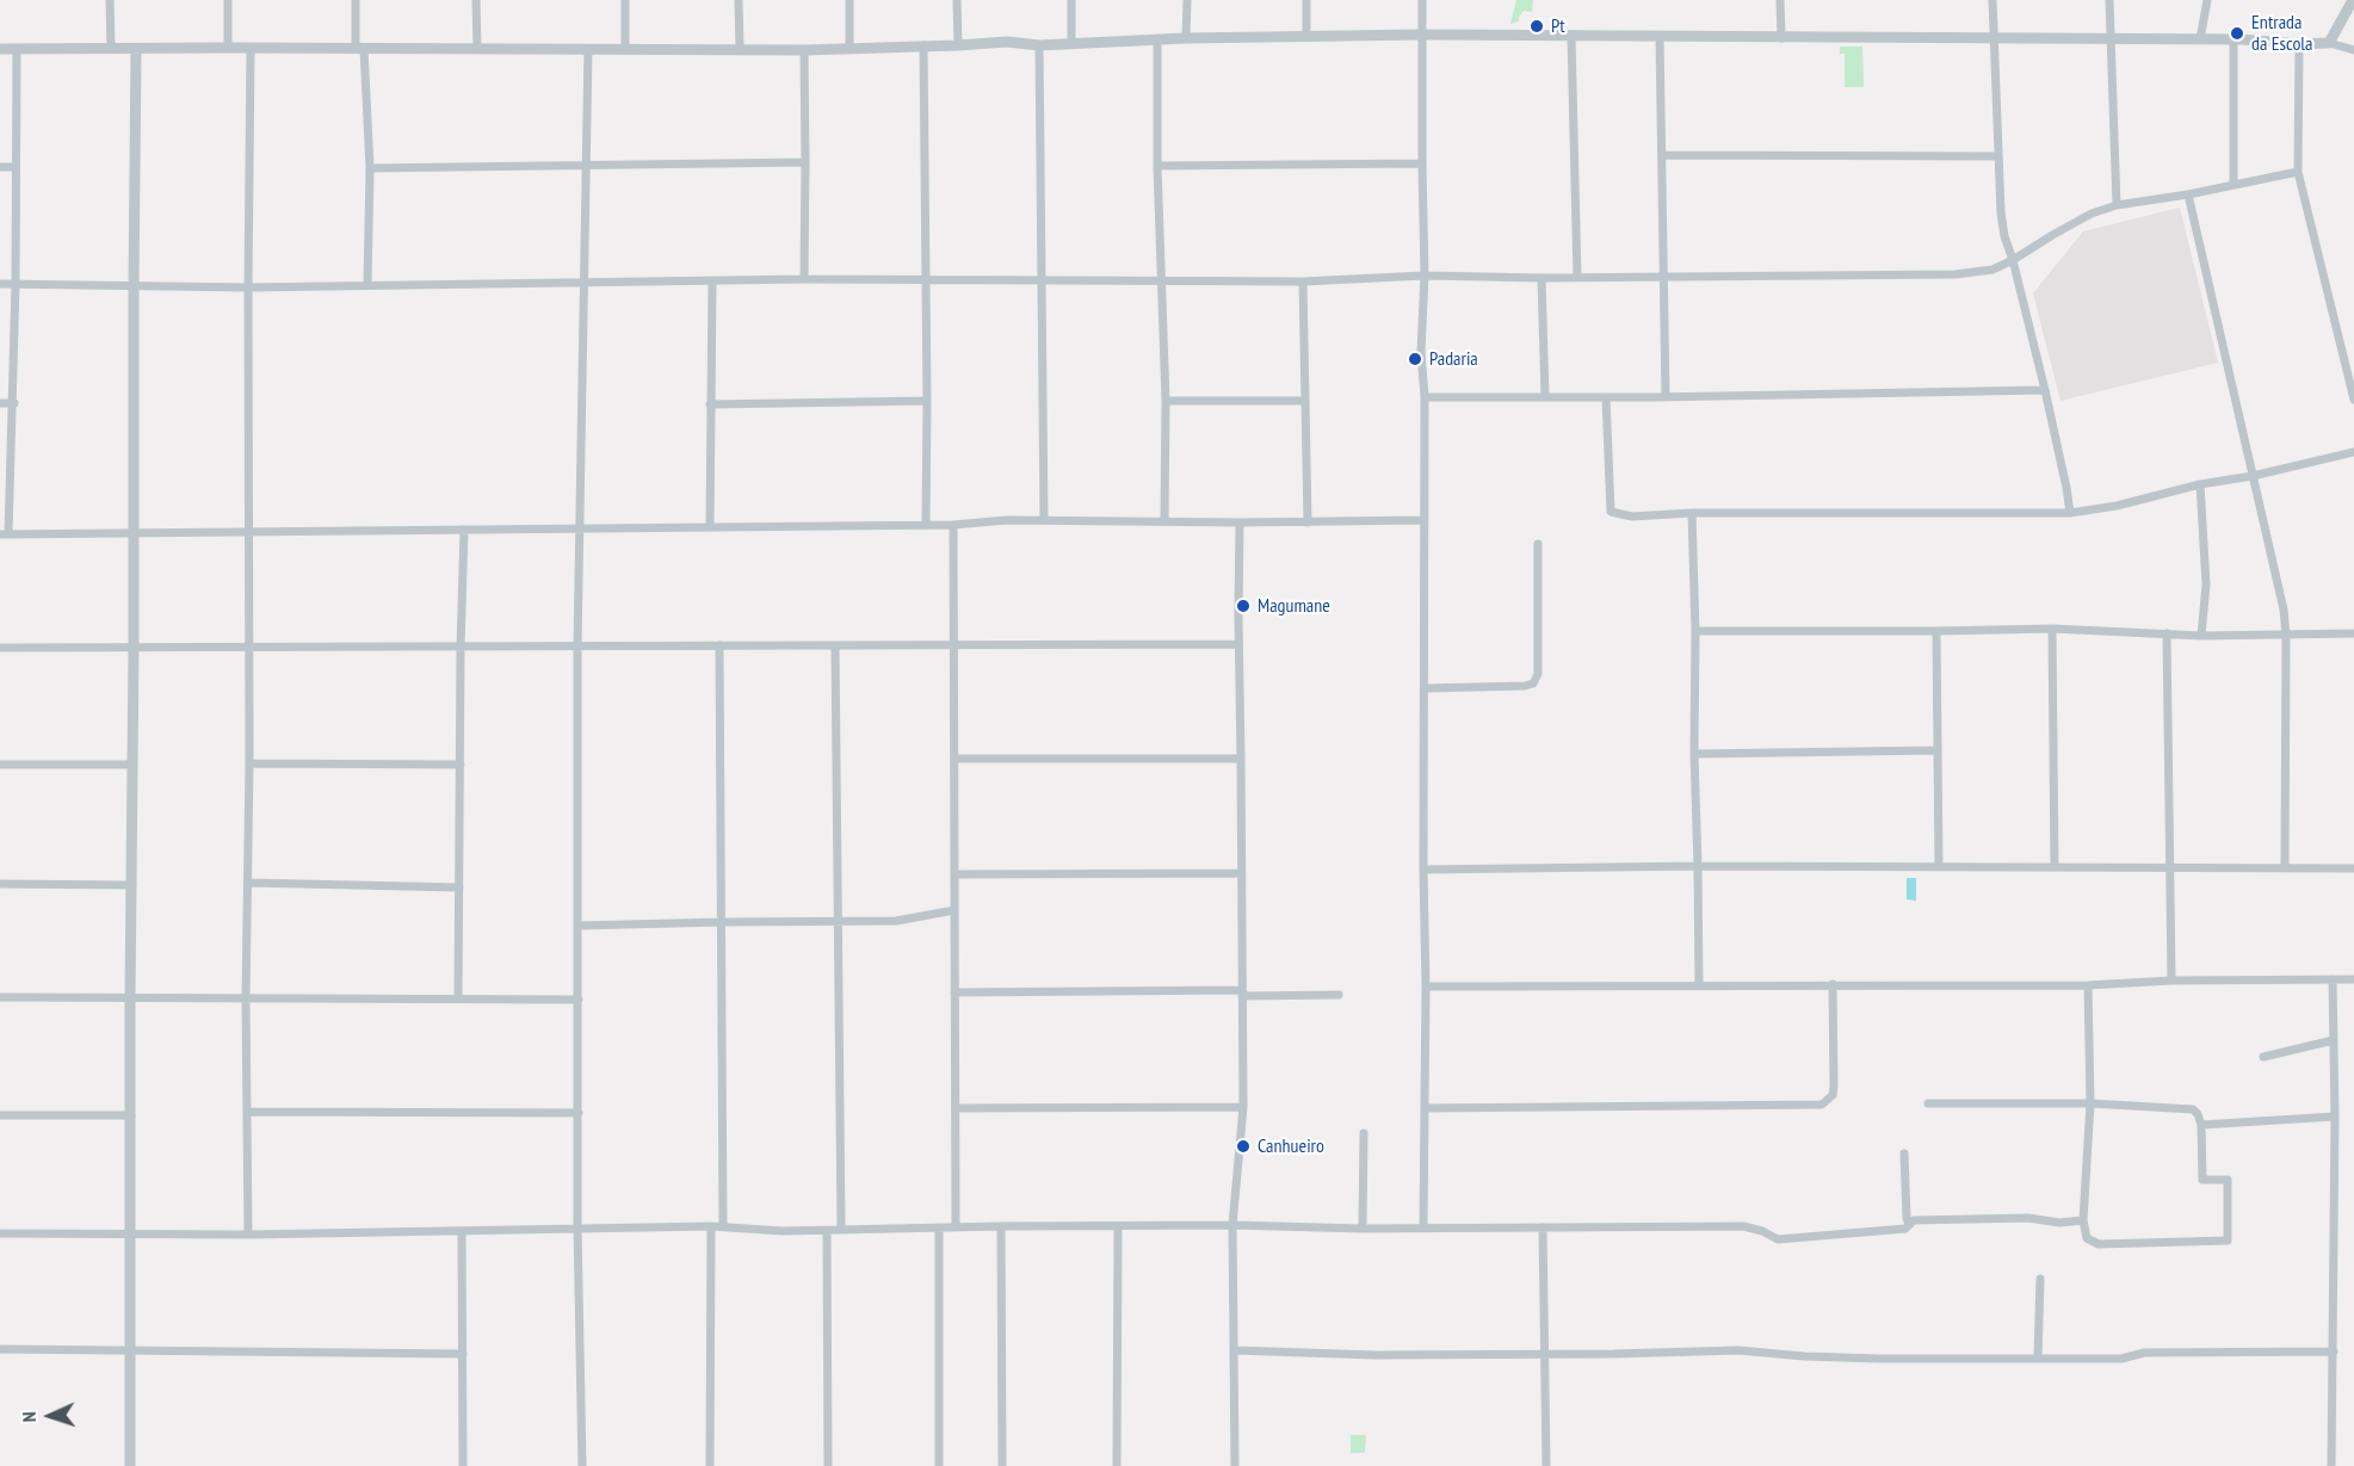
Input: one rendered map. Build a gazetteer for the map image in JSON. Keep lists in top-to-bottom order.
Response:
{
  "places": [
    "Pt",
    "Entrada da Escola",
    "Padaria",
    "Magumane",
    "Canhueiro"
  ],
  "north": "left"
}
